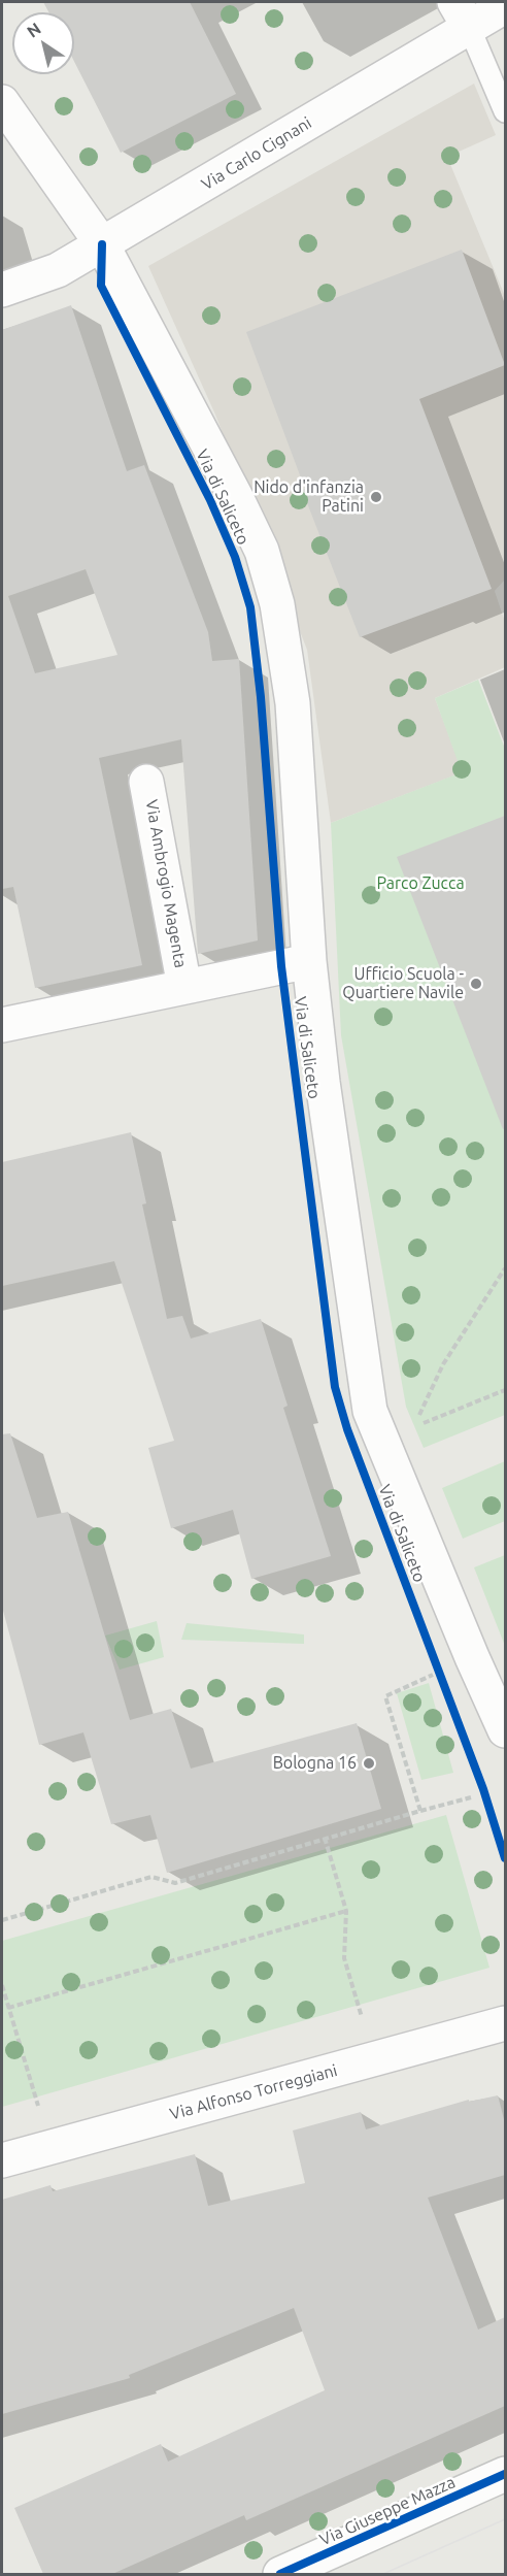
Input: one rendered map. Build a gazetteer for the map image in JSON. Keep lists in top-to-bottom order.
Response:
{
  "streets": {
    "street": [
      "Via Carlo Cignani",
      "Via di Saliceto",
      "Via Ambrogio Magenta",
      "Via Alfonso Torreggiani",
      "Via Giuseppe Mazza"
    ]
  },
  "crossings": [
    ["Via Carlo Cignani", "Via di Saliceto"],
    ["Via di Saliceto", "Via Ambrogio Magenta"]
  ],
  "parks": ["Parco Zucca"],
  "places": ["Nido d'infanzia Patini", "Ufficio Scuola - Quartiere Navile", "Bologna 16"],
  "north": "top left"
}
